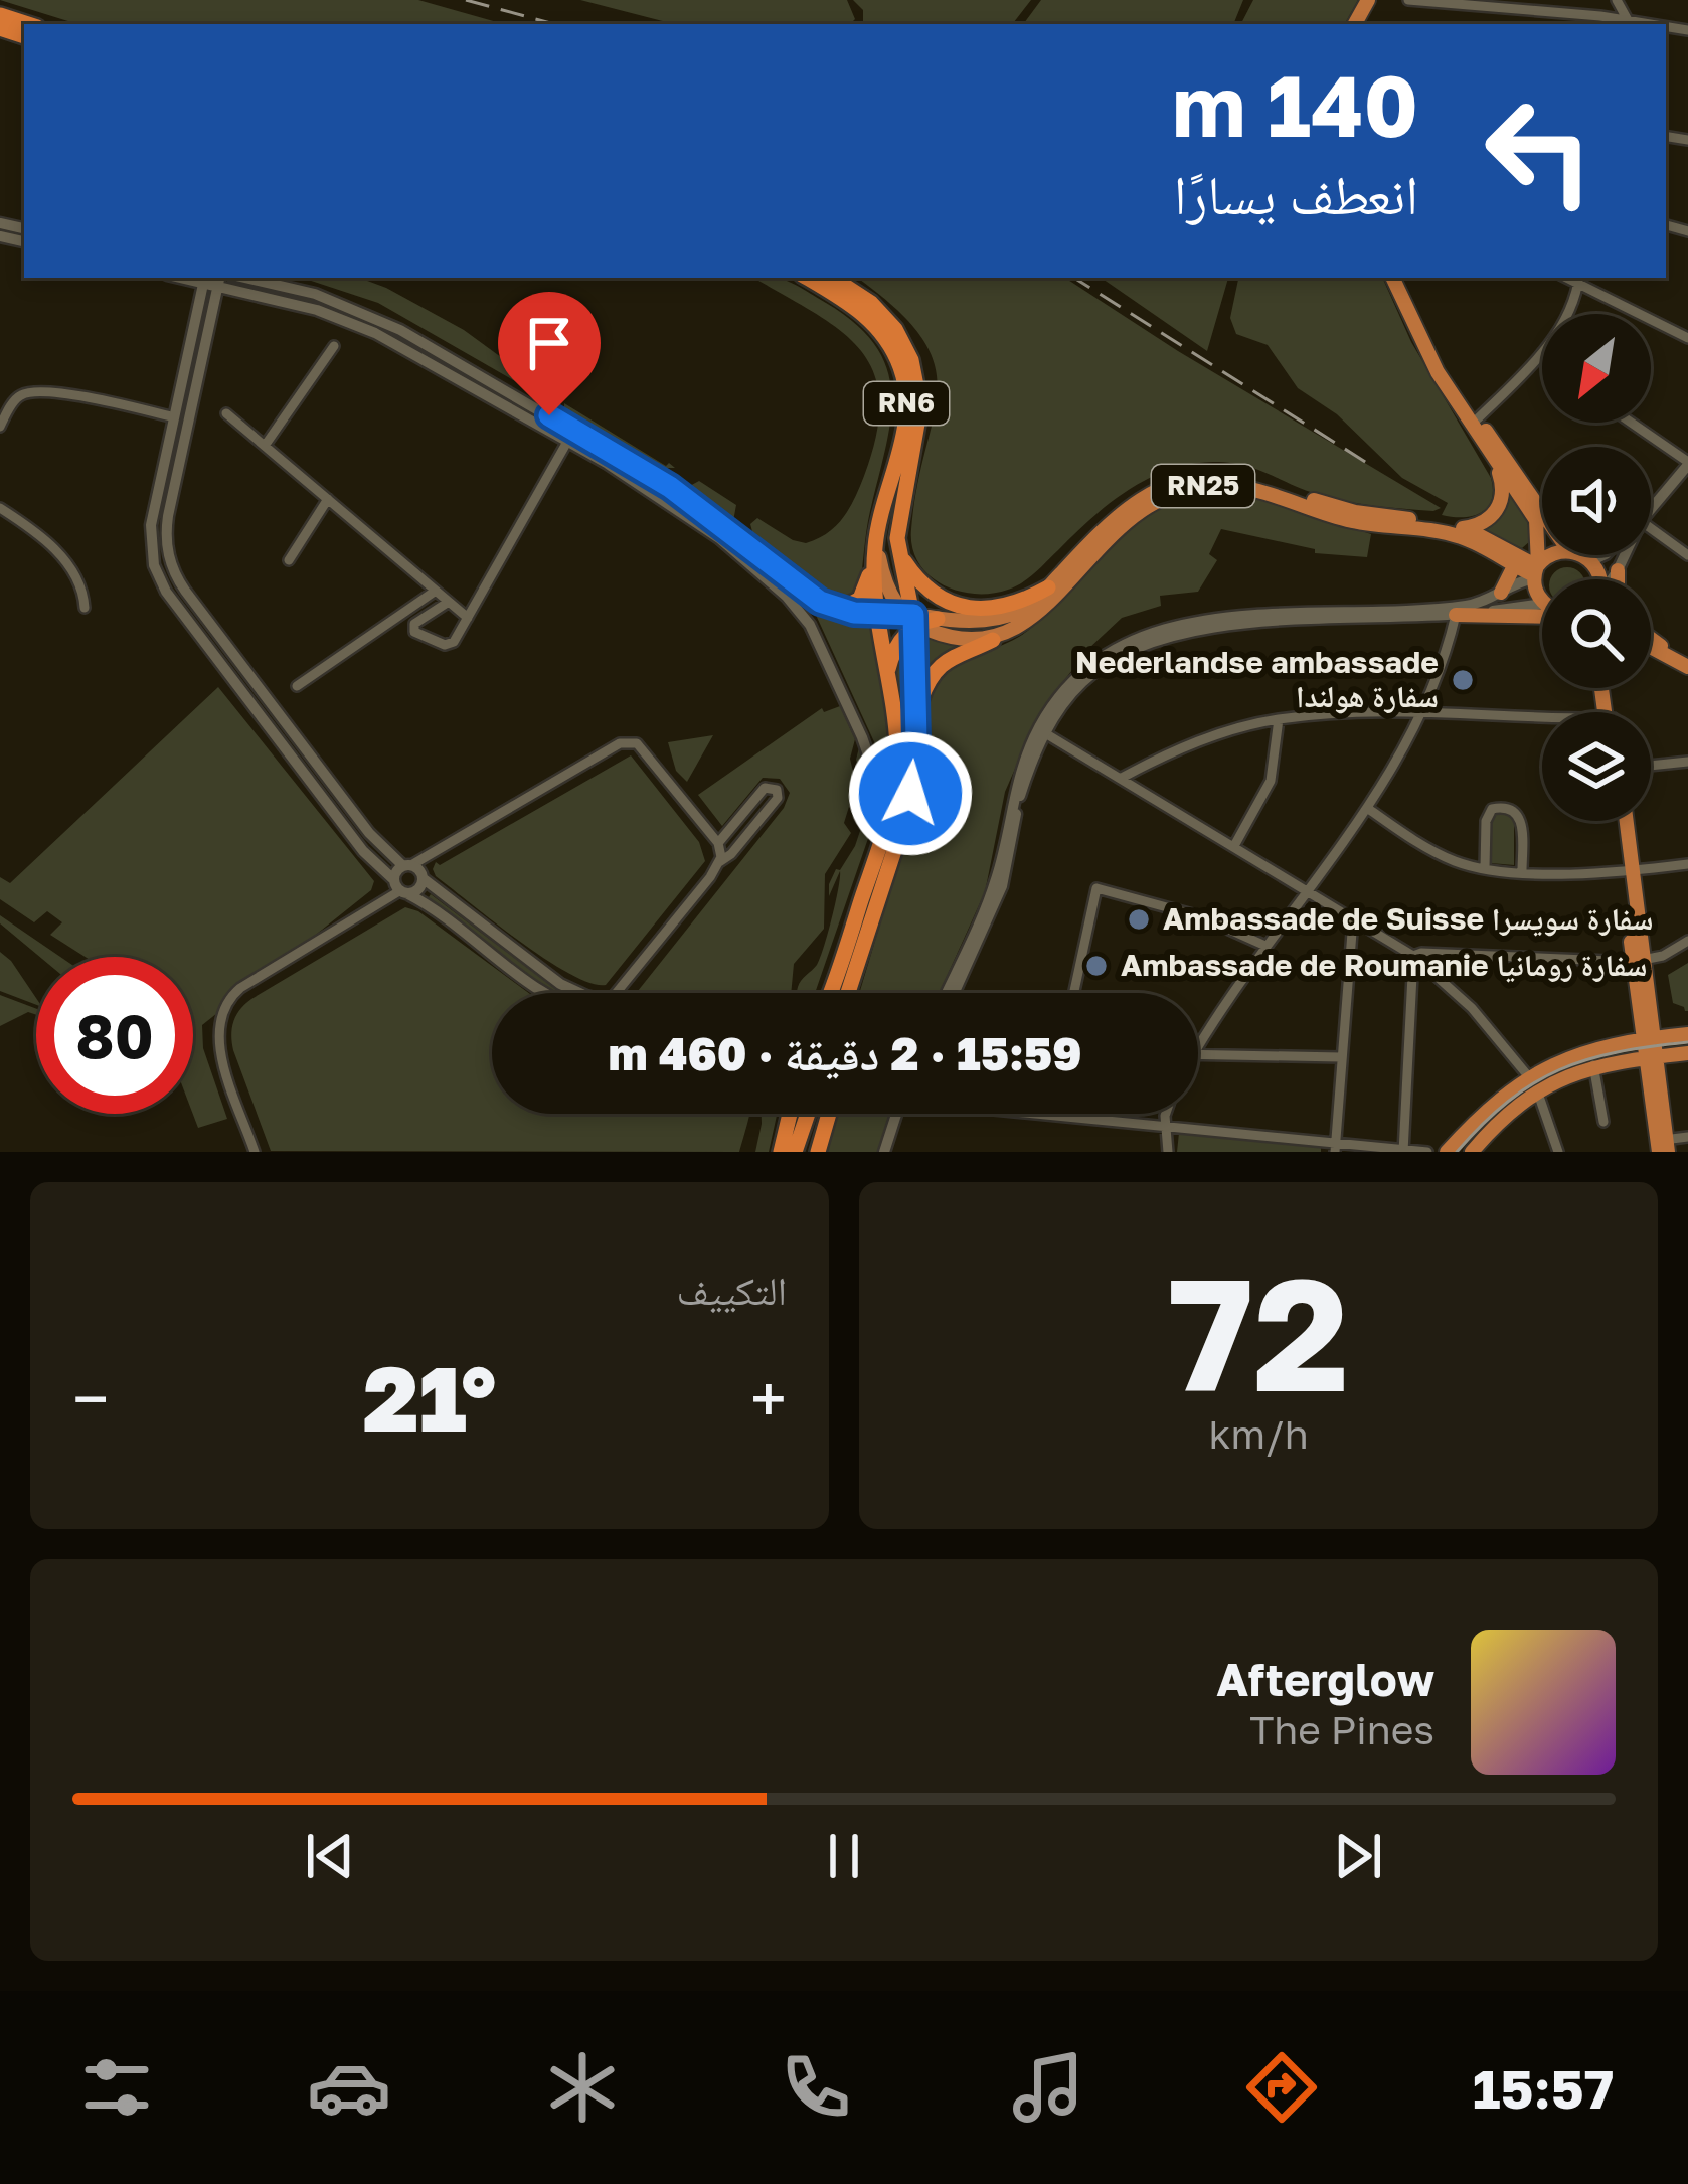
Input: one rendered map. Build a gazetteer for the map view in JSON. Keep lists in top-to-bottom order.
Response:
{
  "streets": {
    "highway": ["RN6", "RN25"]
  },
  "crossings": [
    ["RN6", "RN25"]
  ],
  "places": ["Nederlandse ambassade سفارة هولندا", "Ambassade de Suisse سفارة سويسرا", "Ambassade de Roumanie سفارة رومانيا"],
  "north": "bottom left",
  "page": {
    "turn": ["140 m", "انعطف يسارًا"],
    "limit": "80",
    "trip": "15:59 · 2 دقيقة · 460 m",
    "tile": [
      ["72", "km/h"],
      "التكييف"
    ],
    "heat": ["−", "21°", "+"],
    "song": ["Afterglow", "The Pines"],
    "tabs": "15:57"
  }
}
